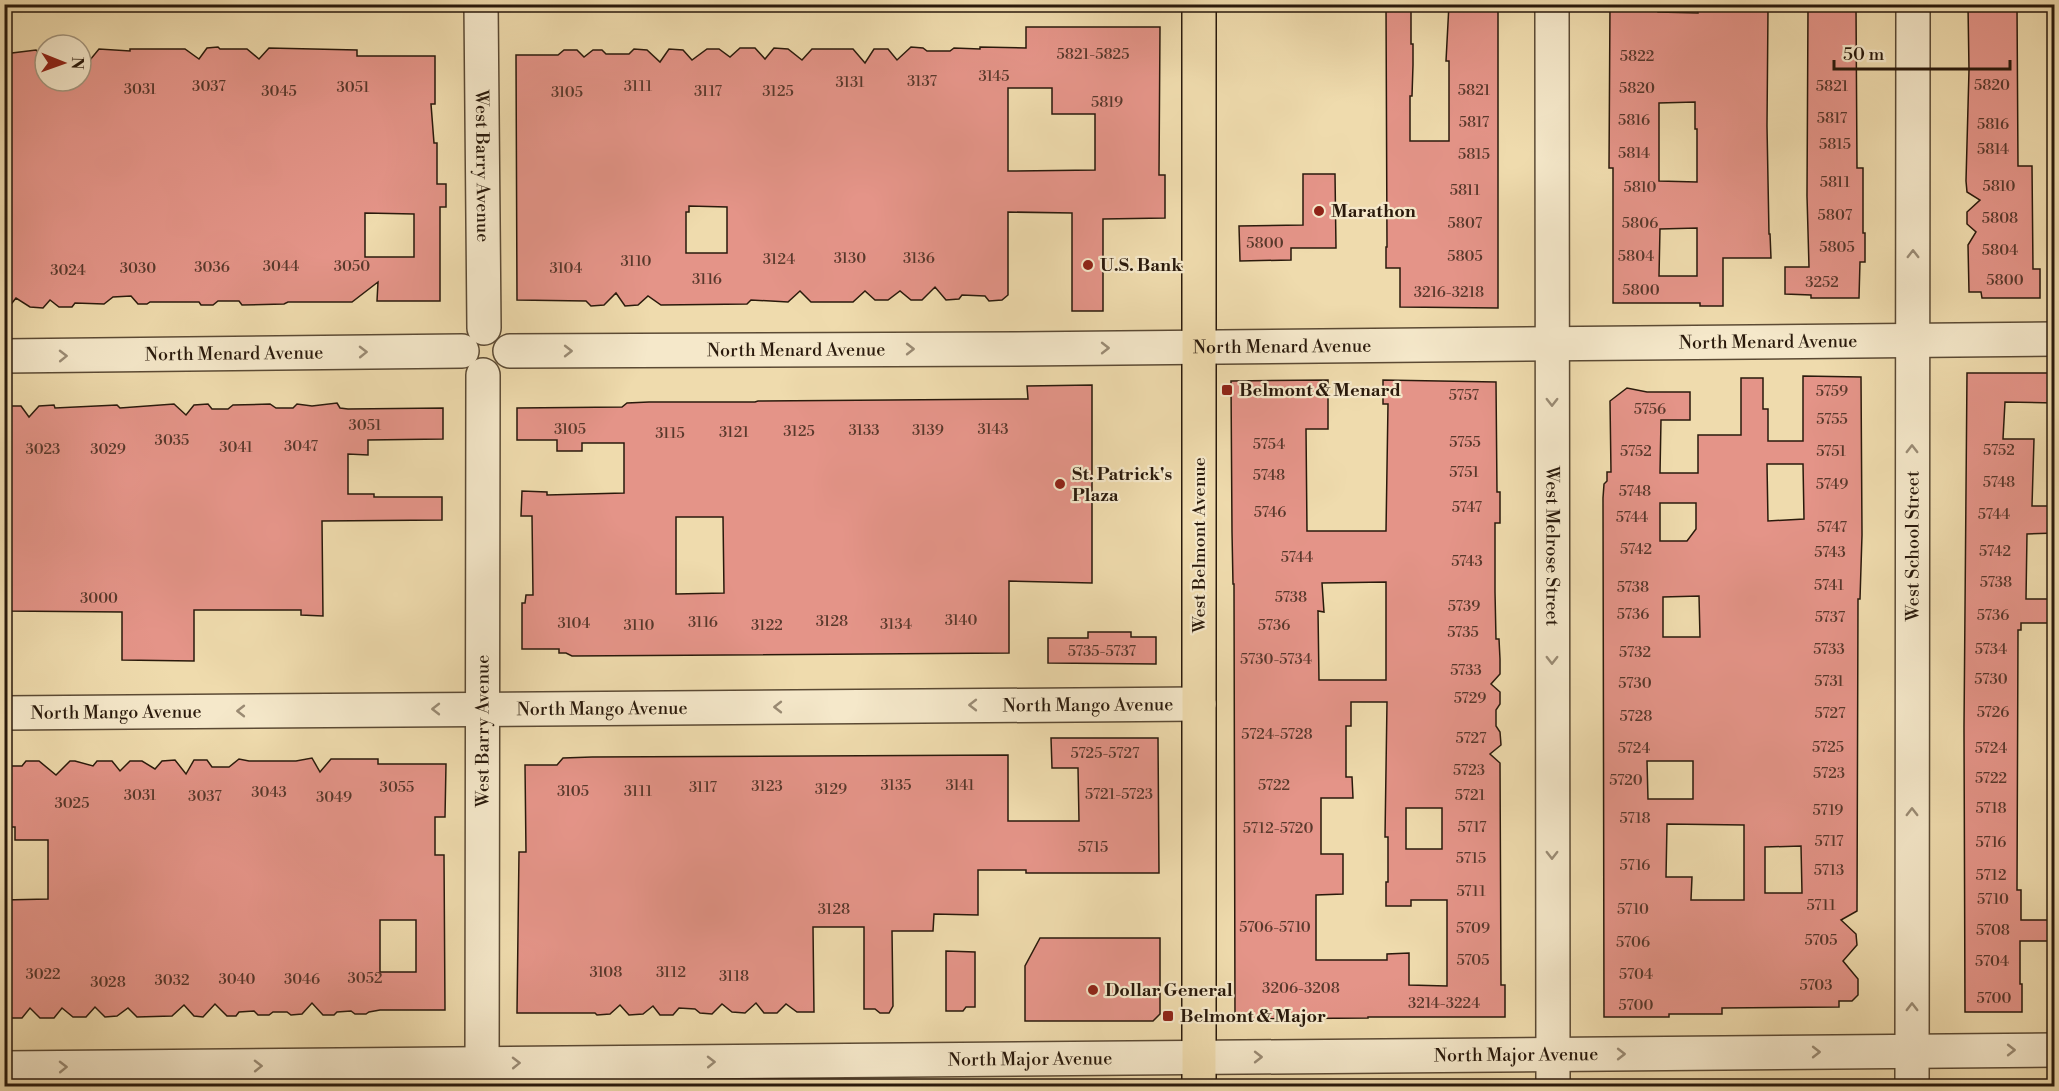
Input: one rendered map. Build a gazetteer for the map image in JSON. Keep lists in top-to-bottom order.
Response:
{
  "streets": {
    "main road": ["West Belmont Avenue"],
    "street": [
      "West Barry Avenue",
      "North Menard Avenue",
      "West Melrose Street",
      "West School Street",
      "North Mango Avenue",
      "North Major Avenue"
    ]
  },
  "crossings": [
    ["West Barry Avenue", "North Menard Avenue"],
    ["West Barry Avenue", "North Mango Avenue"],
    ["West Barry Avenue", "North Major Avenue"],
    ["North Menard Avenue", "West Belmont Avenue"],
    ["North Menard Avenue", "West Melrose Street"],
    ["North Menard Avenue", "West School Street"],
    ["West Belmont Avenue", "North Mango Avenue"],
    ["West Belmont Avenue", "North Major Avenue"],
    ["West Melrose Street", "North Major Avenue"],
    ["West School Street", "North Major Avenue"]
  ],
  "one_way": [
    "North Menard Avenue",
    "West Melrose Street",
    "West School Street",
    "North Mango Avenue",
    "North Major Avenue"
  ],
  "places": {
    "other": [
      "Marathon",
      "U.S. Bank",
      "St. Patrick's Plaza",
      "Dollar General"
    ],
    "transit": ["Belmont & Menard", "Belmont & Major"]
  },
  "house_numbers": [
    "5821-5825",
    "5822",
    "3145",
    "3137",
    "3131",
    "5820",
    "3037",
    "3111",
    "5821",
    "3051",
    "5820",
    "3031",
    "5821",
    "3045",
    "3117",
    "3125",
    "3105",
    "5819",
    "5817",
    "5816",
    "5817",
    "5816",
    "5815",
    "5814",
    "5814",
    "5815",
    "5811",
    "5810",
    "5810",
    "5811",
    "5807",
    "5808",
    "5807",
    "5806",
    "5800",
    "5805",
    "5804",
    "5805",
    "5804",
    "3130",
    "3136",
    "3124",
    "3110",
    "3044",
    "3050",
    "3036",
    "3030",
    "3104",
    "3024",
    "3116",
    "5800",
    "3252",
    "5800",
    "3216-3218",
    "5759",
    "5757",
    "5756",
    "5755",
    "3051",
    "3105",
    "3143",
    "3133",
    "3139",
    "3125",
    "3121",
    "3115",
    "3035",
    "5755",
    "5754",
    "3047",
    "3041",
    "3023",
    "3029",
    "5752",
    "5752",
    "5751",
    "5751",
    "5748",
    "5748",
    "5749",
    "5748",
    "5747",
    "5746",
    "5744",
    "5744",
    "5747",
    "5742",
    "5742",
    "5743",
    "5744",
    "5743",
    "5738",
    "5741",
    "5738",
    "5738",
    "3000",
    "5739",
    "5736",
    "5736",
    "5737",
    "3140",
    "3128",
    "3116",
    "3104",
    "3134",
    "3110",
    "3122",
    "5736",
    "5735",
    "5733",
    "5734",
    "5735-5737",
    "5732",
    "5730-5734",
    "5733",
    "5730",
    "5731",
    "5730",
    "5729",
    "5726",
    "5727",
    "5728",
    "5724-5728",
    "5727",
    "5725",
    "5724",
    "5724",
    "5725-5727",
    "5723",
    "5723",
    "5722",
    "5720",
    "3135",
    "3141",
    "5722",
    "3123",
    "3055",
    "3117",
    "3129",
    "3105",
    "3111",
    "3043",
    "5721-5723",
    "3031",
    "5721",
    "3037",
    "3049",
    "3025",
    "5718",
    "5719",
    "5718",
    "5717",
    "5712-5720",
    "5717",
    "5716",
    "5715",
    "5715",
    "5716",
    "5713",
    "5712",
    "5711",
    "5710",
    "5711",
    "3128",
    "5710",
    "5706-5710",
    "5709",
    "5708",
    "5705",
    "5706",
    "5705",
    "5704",
    "3108",
    "3112",
    "3022",
    "5704",
    "3118",
    "3052",
    "3040",
    "3046",
    "3032",
    "3028",
    "5703",
    "3206-3208",
    "5700",
    "3214-3224",
    "5700"
  ],
  "scale_bar": "50 m",
  "north": "right"
}
